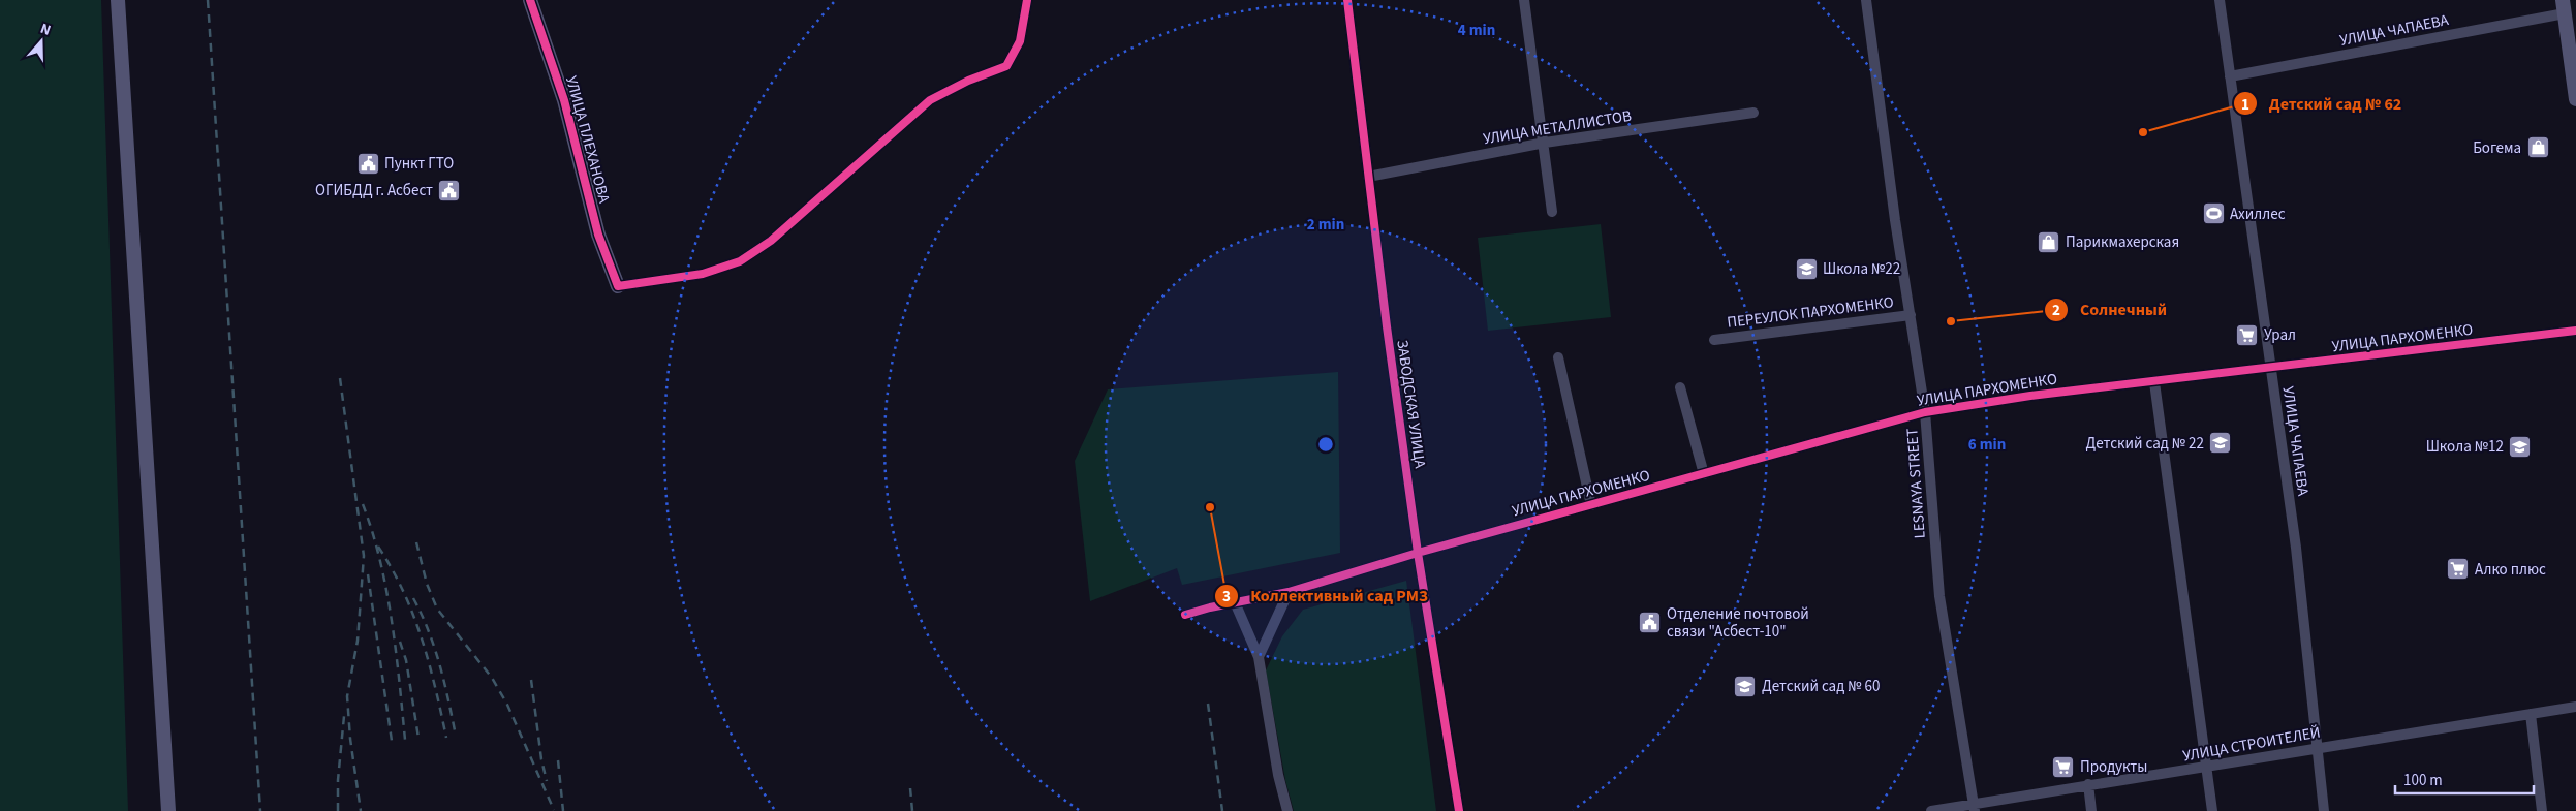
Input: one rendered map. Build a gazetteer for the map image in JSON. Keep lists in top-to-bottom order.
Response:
{
  "streets": {
    "main road": ["УЛИЦА ПЛЕХАНОВА"],
    "street": [
      "УЛИЦА ЧАПАЕВА",
      "УЛИЦА МЕТАЛЛИСТОВ",
      "ПЕРЕУЛОК ПАРХОМЕНКО",
      "УЛИЦА ПАРХОМЕНКО",
      "ЗАВОДСКАЯ УЛИЦА",
      "LESNAYA STREET",
      "УЛИЦА СТРОИТЕЛЕЙ"
    ]
  },
  "crossings": [
    ["УЛИЦА ЧАПАЕВА", "УЛИЦА ПАРХОМЕНКО"],
    ["УЛИЦА ЧАПАЕВА", "УЛИЦА СТРОИТЕЛЕЙ"],
    ["УЛИЦА МЕТАЛЛИСТОВ", "ЗАВОДСКАЯ УЛИЦА"],
    ["ПЕРЕУЛОК ПАРХОМЕНКО", "LESNAYA STREET"],
    ["УЛИЦА ПАРХОМЕНКО", "ЗАВОДСКАЯ УЛИЦА"],
    ["УЛИЦА ПАРХОМЕНКО", "LESNAYA STREET"],
    ["LESNAYA STREET", "УЛИЦА СТРОИТЕЛЕЙ"]
  ],
  "places": {
    "other": ["Детский сад № 62", "Солнечный", "Коллективный сад РМЗ"],
    "shop": ["Богема", "Парикмахерская"],
    "public building": ["Пункт ГТО", "ОГИБДД г. Асбест", "Отделение почтовой связи \"Асбест-10\""],
    "sports": ["Ахиллес"],
    "school or university": [
      "Школа №22",
      "Детский сад № 22",
      "Школа №12",
      "Детский сад № 60"
    ],
    "supermarket": ["Урал", "Алко плюс", "Продукты"]
  },
  "scale_bar": "100 m",
  "north": "top",
  "rings": ["4 min", "2 min", "6 min"]
}
